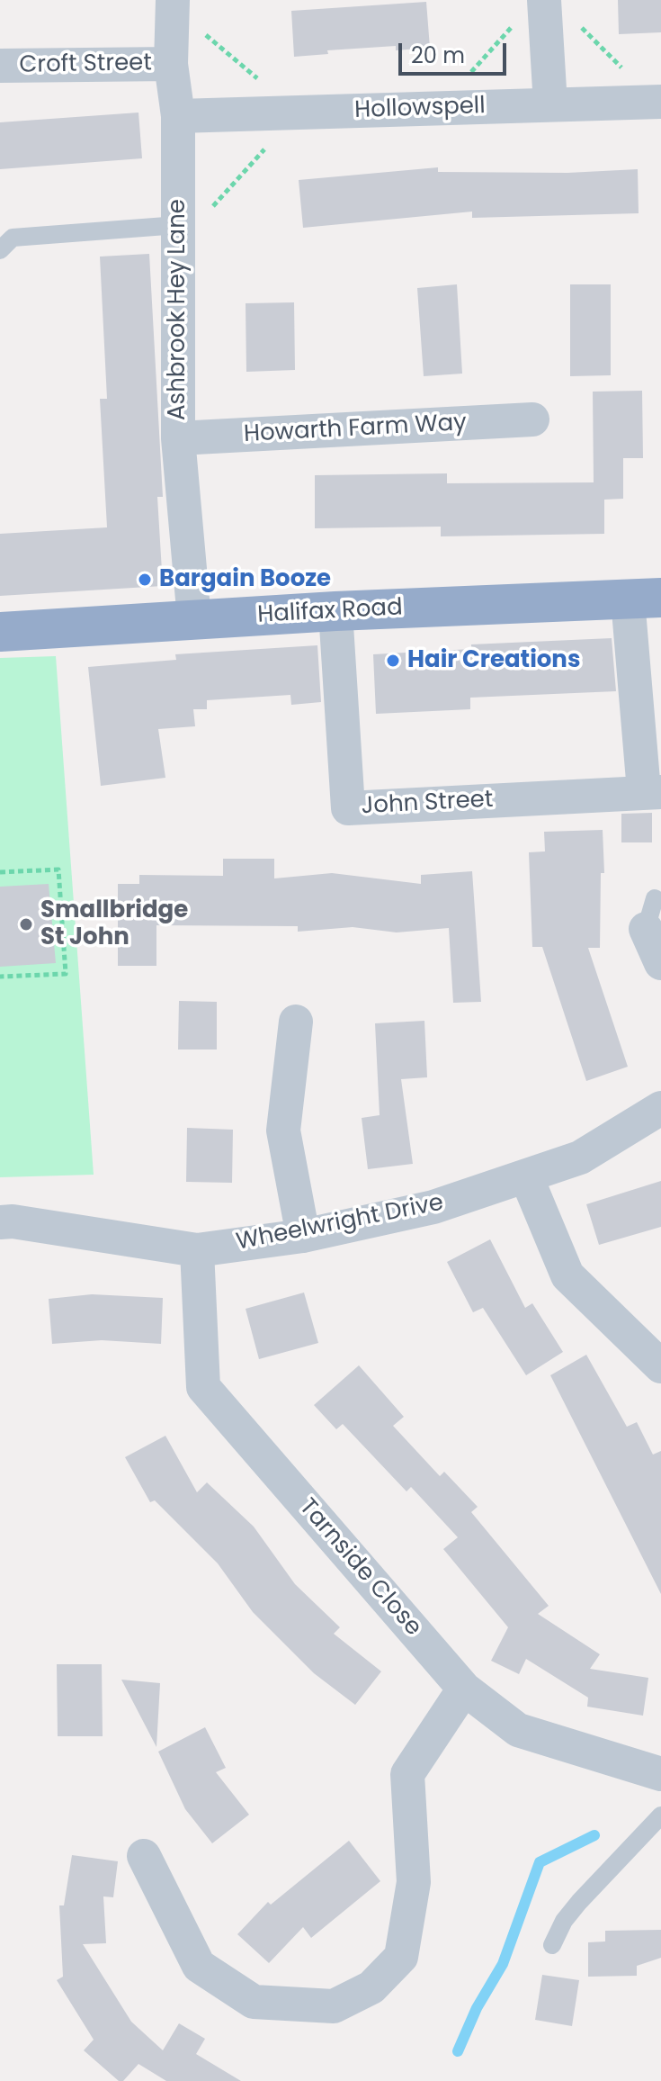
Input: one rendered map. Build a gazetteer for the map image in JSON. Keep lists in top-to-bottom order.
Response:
{
  "streets": {
    "highway": ["Halifax Road"],
    "street": [
      "Croft Street",
      "Hollowspell",
      "Ashbrook Hey Lane",
      "Howarth Farm Way",
      "John Street",
      "Wheelwright Drive",
      "Tarnside Close"
    ]
  },
  "crossings": [
    ["Croft Street", "Ashbrook Hey Lane"],
    ["Hollowspell", "Ashbrook Hey Lane"],
    ["Ashbrook Hey Lane", "Howarth Farm Way"],
    ["Ashbrook Hey Lane", "Halifax Road"],
    ["Halifax Road", "John Street"],
    ["Wheelwright Drive", "Tarnside Close"]
  ],
  "places": ["Bargain Booze", "Hair Creations", "Smallbridge St John"],
  "scale_bar": "20 m"
}
